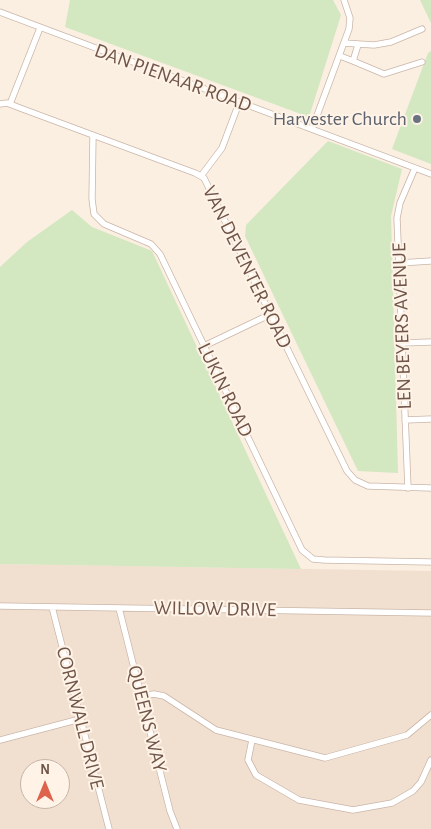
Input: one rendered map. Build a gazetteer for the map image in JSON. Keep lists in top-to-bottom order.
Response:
{
  "streets": {
    "street": [
      "DAN PIENAAR ROAD",
      "VAN DEVENTER ROAD",
      "LEN BEYERS AVENUE",
      "LUKIN ROAD",
      "WILLOW DRIVE",
      "CORNWALL DRIVE",
      "QUEENS WAY"
    ]
  },
  "crossings": [
    ["DAN PIENAAR ROAD", "LEN BEYERS AVENUE"],
    ["VAN DEVENTER ROAD", "LEN BEYERS AVENUE"],
    ["VAN DEVENTER ROAD", "LUKIN ROAD"],
    ["WILLOW DRIVE", "CORNWALL DRIVE"],
    ["WILLOW DRIVE", "QUEENS WAY"]
  ],
  "places": ["Harvester Church"],
  "north": "top"
}
